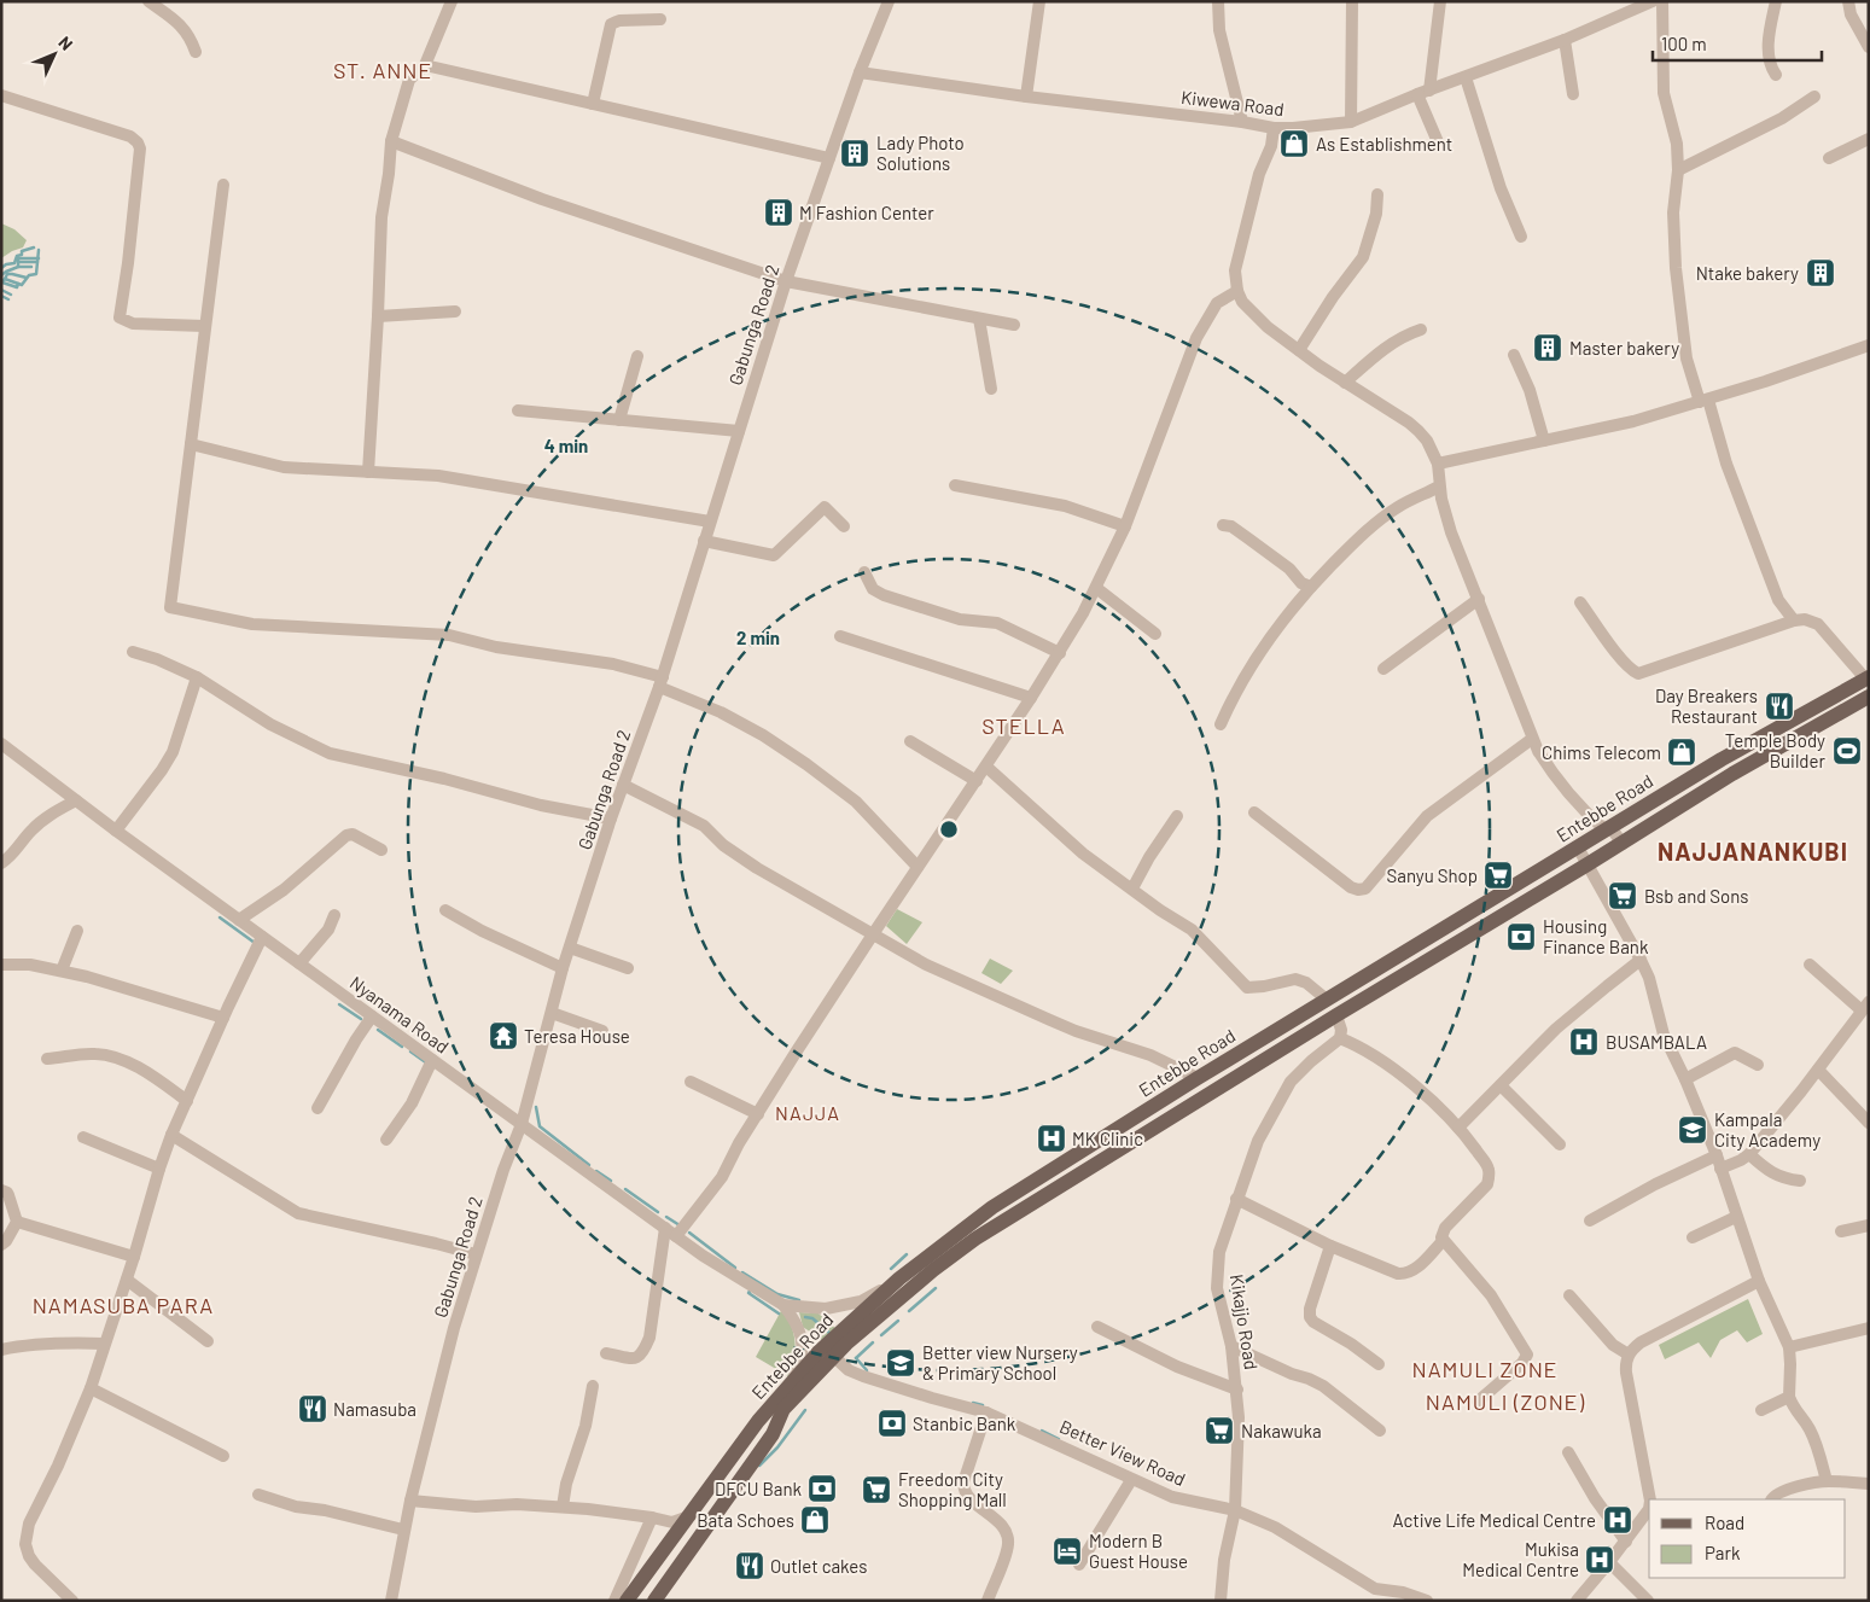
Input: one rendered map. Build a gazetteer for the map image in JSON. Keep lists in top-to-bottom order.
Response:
{
  "streets": {
    "main road": ["Entebbe Road"],
    "street": [
      "Kiwewa Road",
      "Gabunga Road 2",
      "Nyanama Road",
      "Kikajjo Road",
      "Better View Road"
    ]
  },
  "crossings": [
    ["Kiwewa Road", "Gabunga Road 2"],
    ["Gabunga Road 2", "Nyanama Road"],
    ["Entebbe Road", "Nyanama Road"],
    ["Entebbe Road", "Better View Road"],
    ["Kikajjo Road", "Better View Road"]
  ],
  "districts": [
    "ST. ANNE",
    "STELLA",
    "NAJJANANKUBI",
    "NAJJA",
    "NAMASUBA PARA",
    "NAMULI ZONE",
    "NAMULI (ZONE)"
  ],
  "places": {
    "shop": ["As Establishment", "Chims Telecom", "Bata Schoes"],
    "building": [
      "Lady Photo Solutions",
      "M Fashion Center",
      "Ntake bakery",
      "Master bakery"
    ],
    "restaurant": ["Day Breakers Restaurant", "Namasuba", "Outlet cakes"],
    "sports": ["Temple Body Builder"],
    "supermarket": [
      "Sanyu Shop",
      "Bsb and Sons",
      "Nakawuka",
      "Freedom City Shopping Mall"
    ],
    "bank": ["Housing Finance Bank", "Stanbic Bank", "DFCU Bank"],
    "temple": ["Teresa House"],
    "hospital": [
      "BUSAMBALA",
      "MK Clinic",
      "Active Life Medical Centre",
      "Mukisa Medical Centre"
    ],
    "school or university": ["Kampala City Academy", "Better view Nursery & Primary School"],
    "hotel": ["Modern B Guest House"]
  },
  "legend": ["Road", "Park"],
  "scale_bar": "100 m",
  "north": "top right",
  "rings": ["4 min", "2 min"]
}
